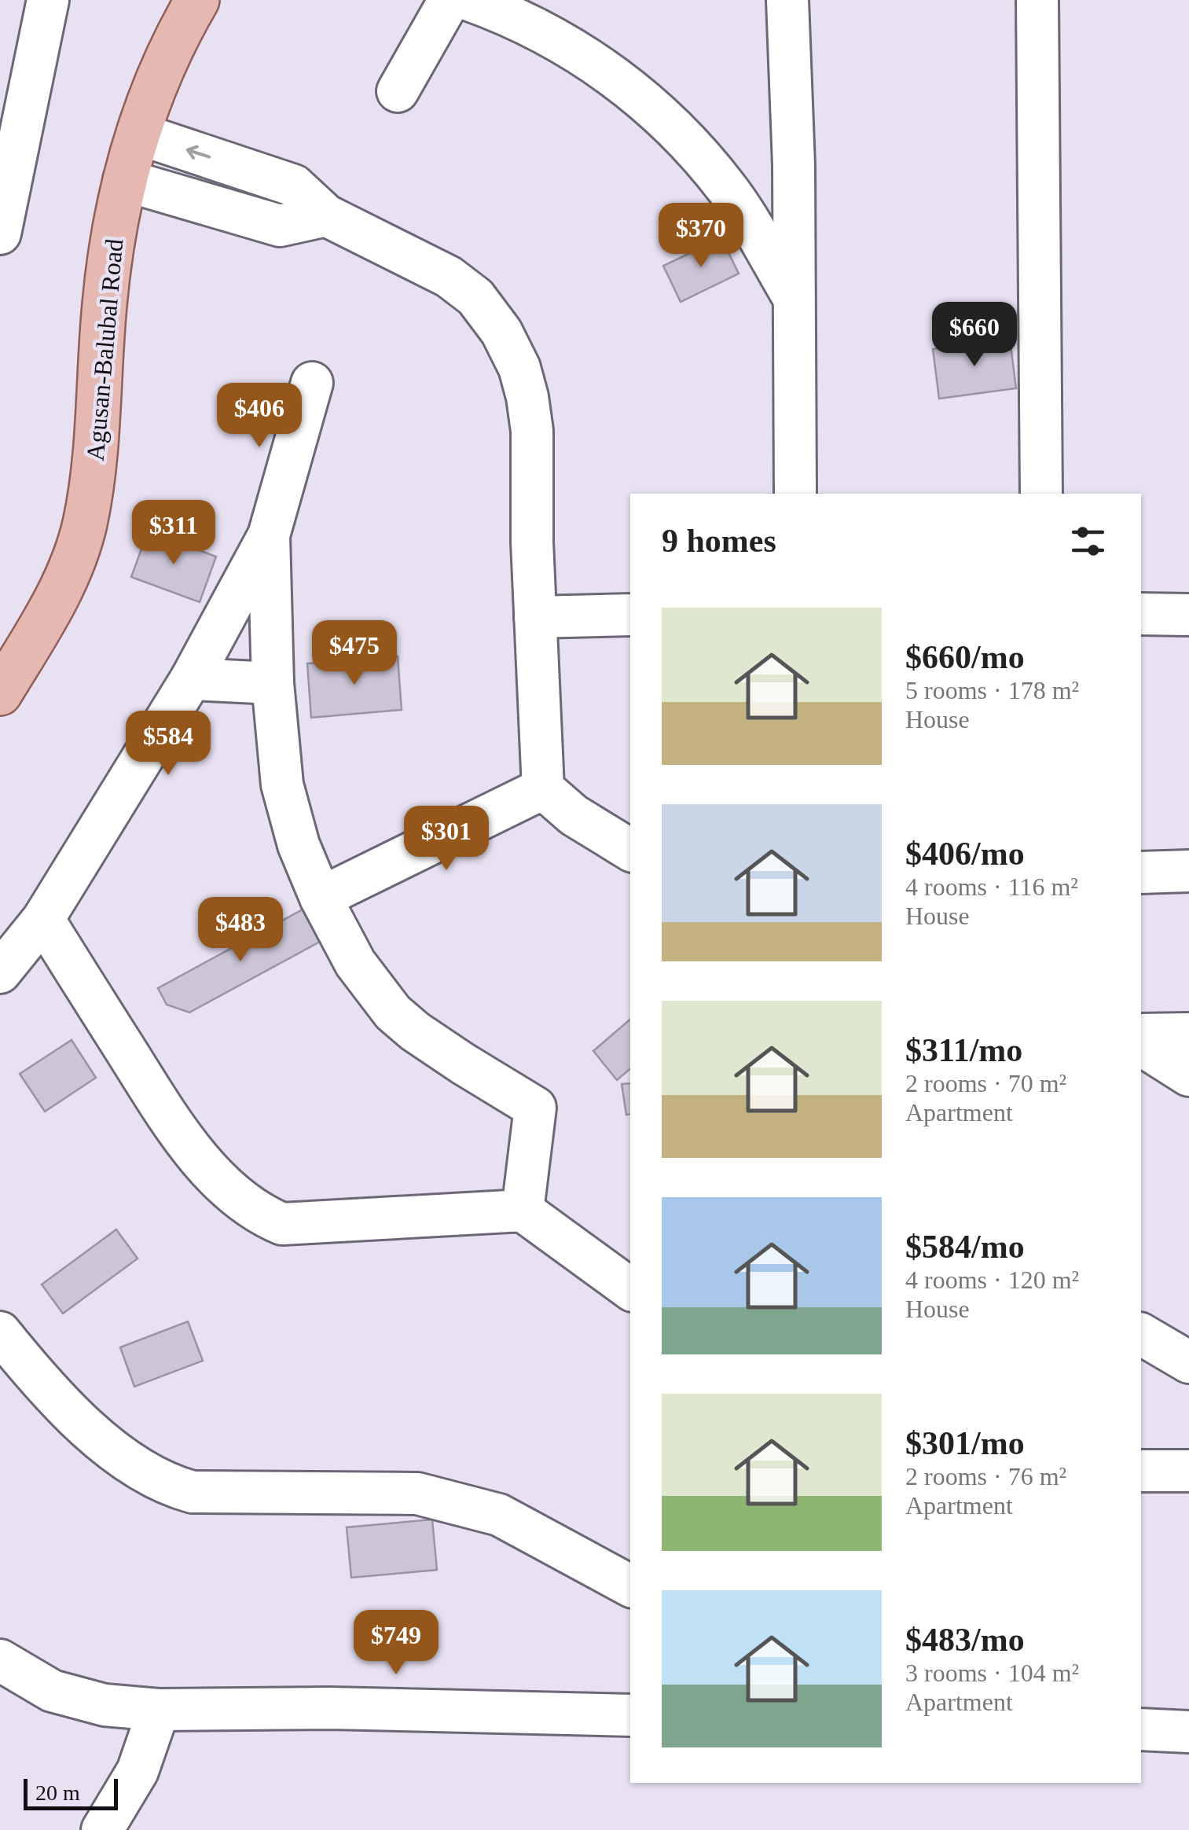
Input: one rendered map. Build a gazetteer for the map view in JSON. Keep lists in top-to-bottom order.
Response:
{
  "streets": {
    "main road": ["Agusan-Balubal Road"]
  },
  "scale_bar": "20 m",
  "page": {
    "price": [
      "$370",
      "$660",
      "$406",
      "$311",
      "$475",
      "$584",
      "$301",
      "$483",
      "$749"
    ],
    "heading": "9 homes",
    "list": [
      {
        "name": "$660/mo",
        "note": "5 rooms · 178 m² · House"
      },
      {
        "name": "$406/mo",
        "note": "4 rooms · 116 m² · House"
      },
      {
        "name": "$311/mo",
        "note": "2 rooms · 70 m² · Apartment"
      },
      {
        "name": "$584/mo",
        "note": "4 rooms · 120 m² · House"
      },
      {
        "name": "$301/mo",
        "note": "2 rooms · 76 m² · Apartment"
      },
      {
        "name": "$483/mo",
        "note": "3 rooms · 104 m² · Apartment"
      }
    ],
    "scale": "20 m"
  }
}
